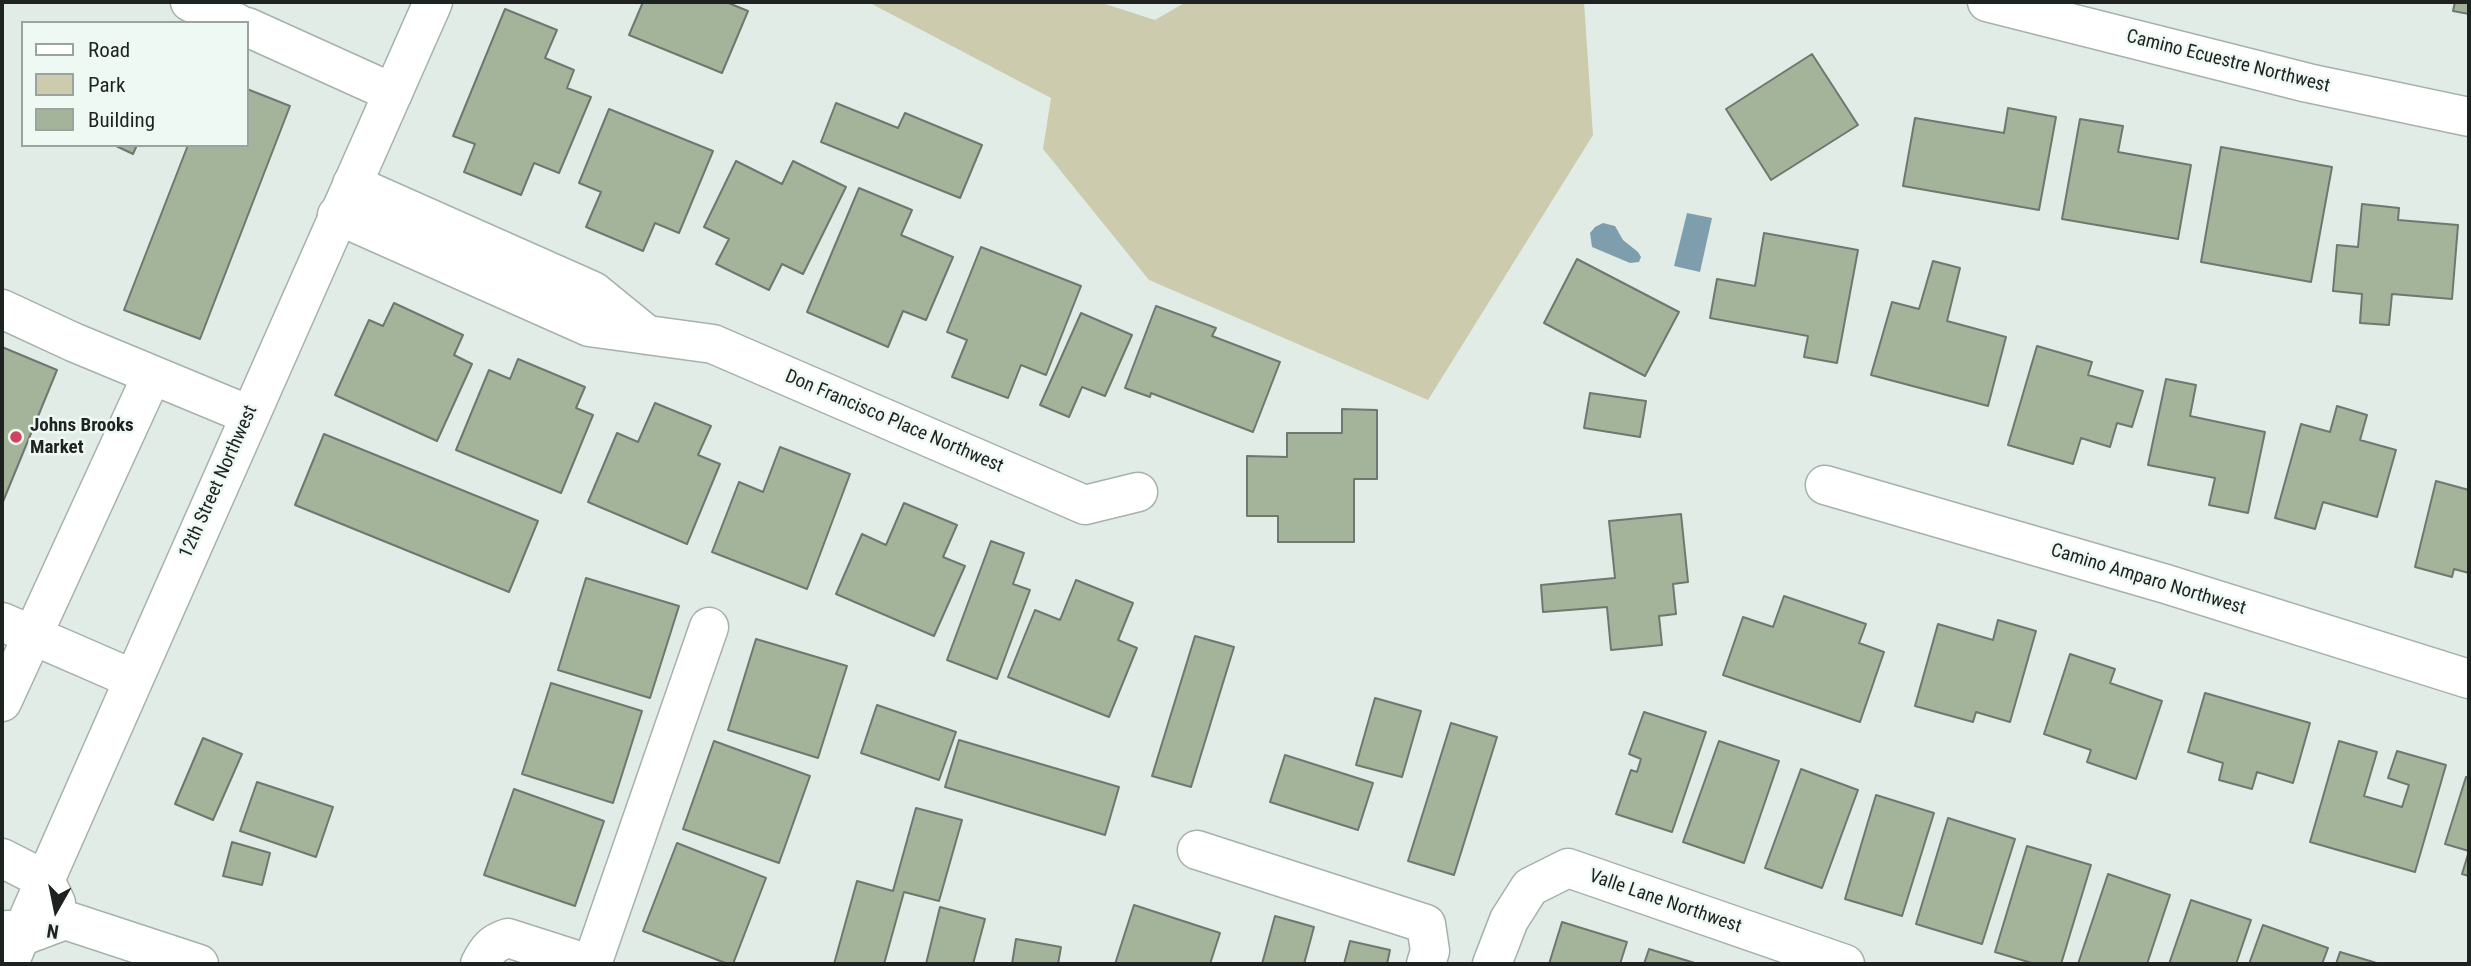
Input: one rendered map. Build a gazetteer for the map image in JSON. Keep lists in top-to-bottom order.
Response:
{
  "streets": {
    "street": [
      "Camino Ecuestre Northwest",
      "Don Francisco Place Northwest",
      "12th Street Northwest",
      "Camino Amparo Northwest",
      "Valle Lane Northwest"
    ]
  },
  "crossings": [
    ["Don Francisco Place Northwest", "12th Street Northwest"]
  ],
  "places": ["Johns Brooks Market"],
  "legend": ["Road", "Park", "Building"],
  "north": "bottom"
}
